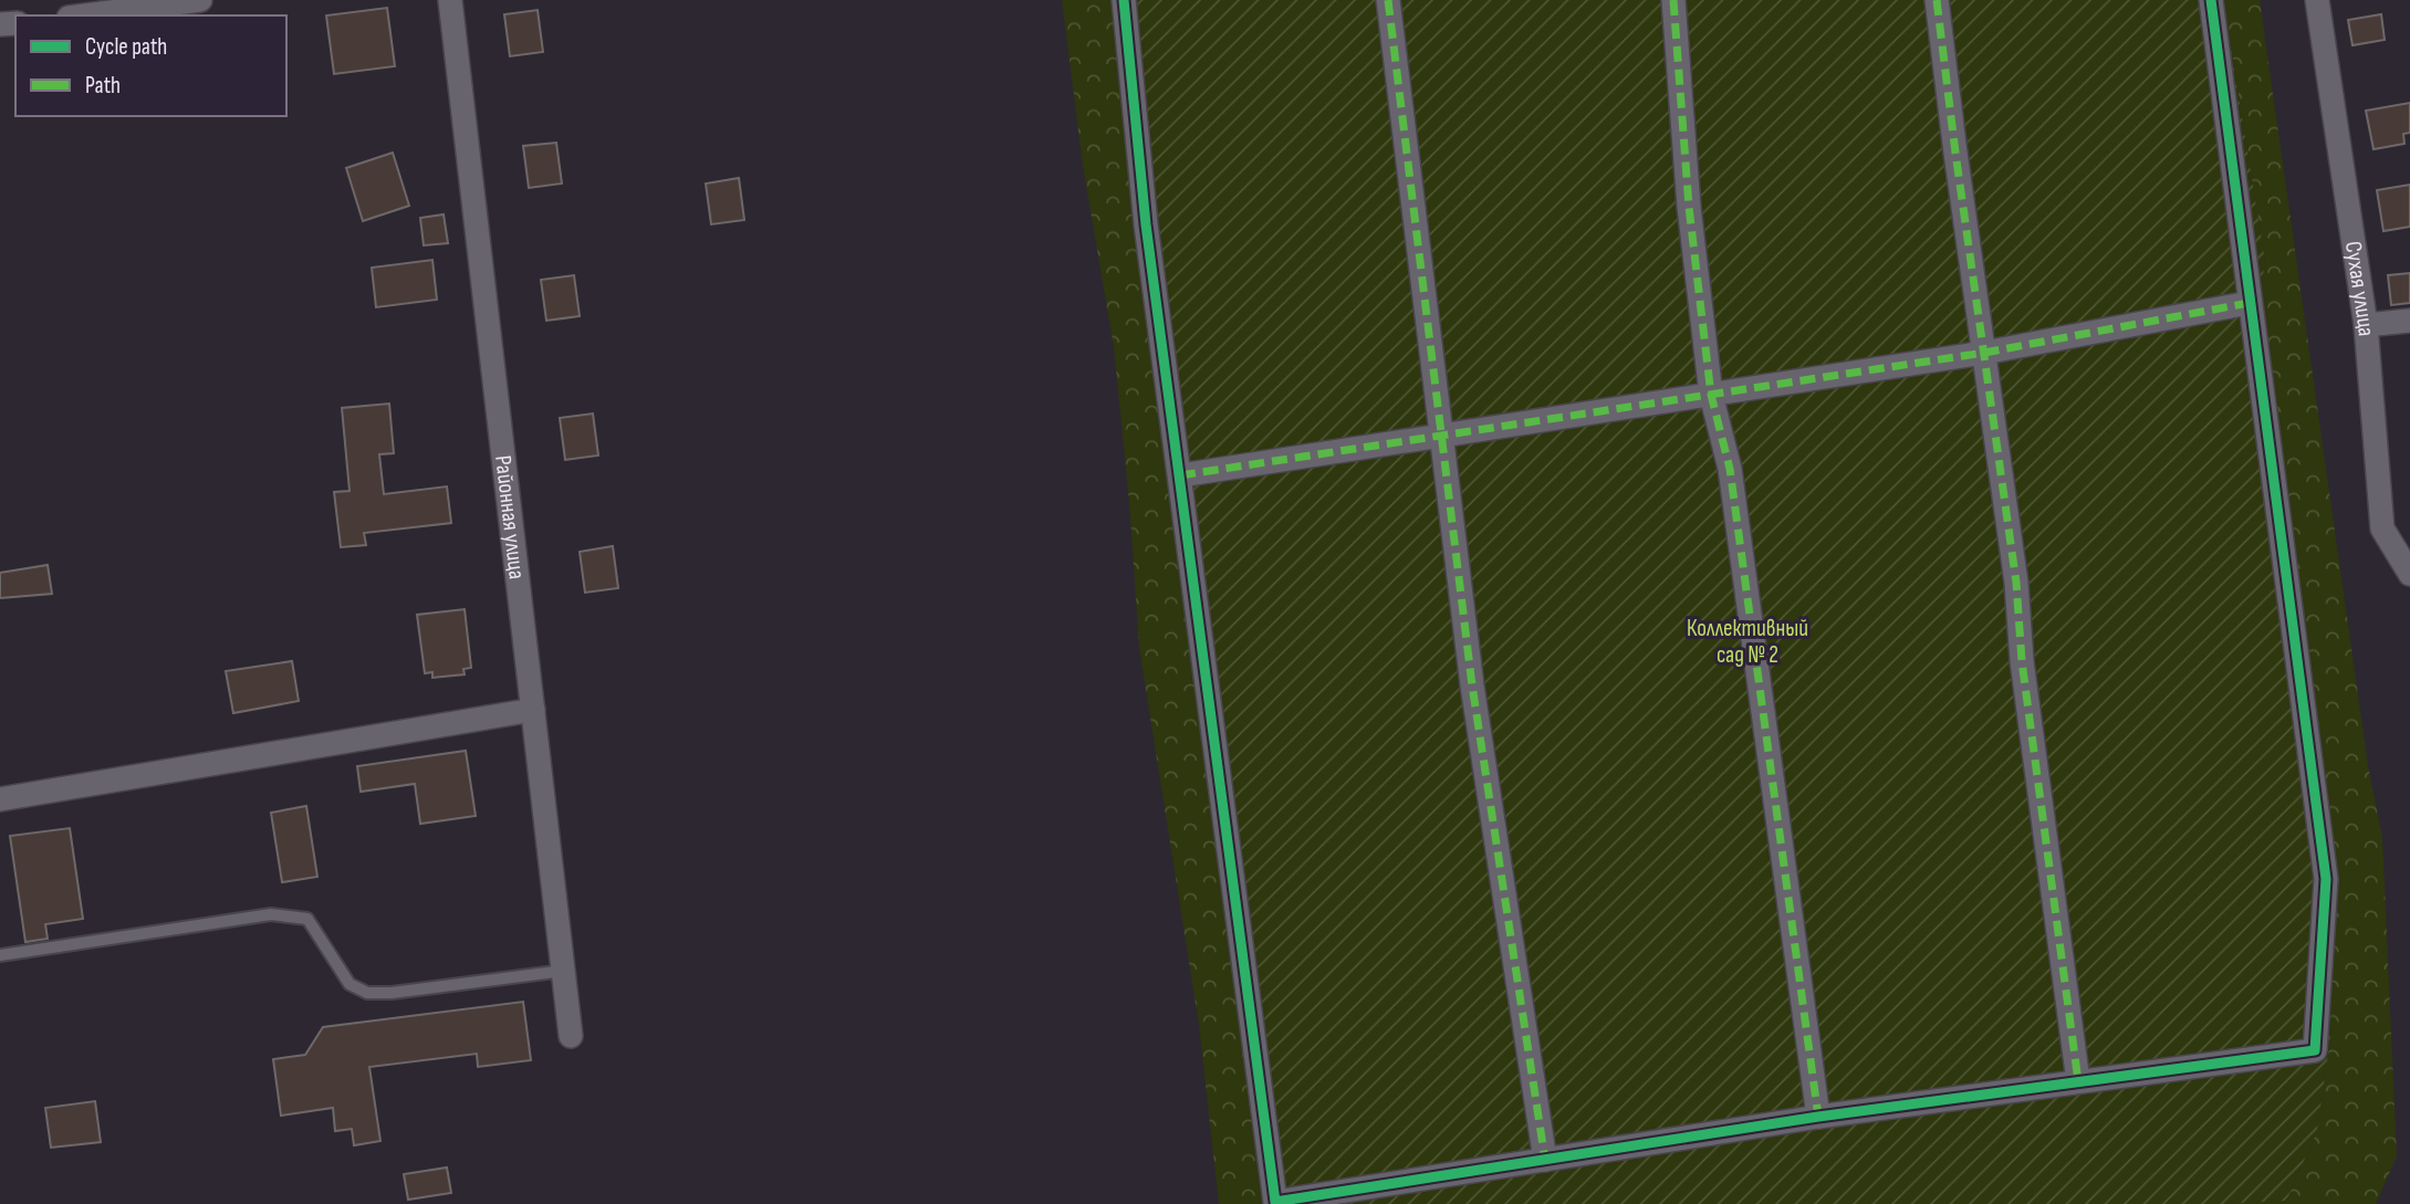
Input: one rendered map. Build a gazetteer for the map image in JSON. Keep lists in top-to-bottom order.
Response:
{
  "streets": {
    "street": ["Сухая улица", "Районная улица"]
  },
  "parks": ["Коллективный сад № 2"],
  "legend": ["Cycle path", "Path"]
}
